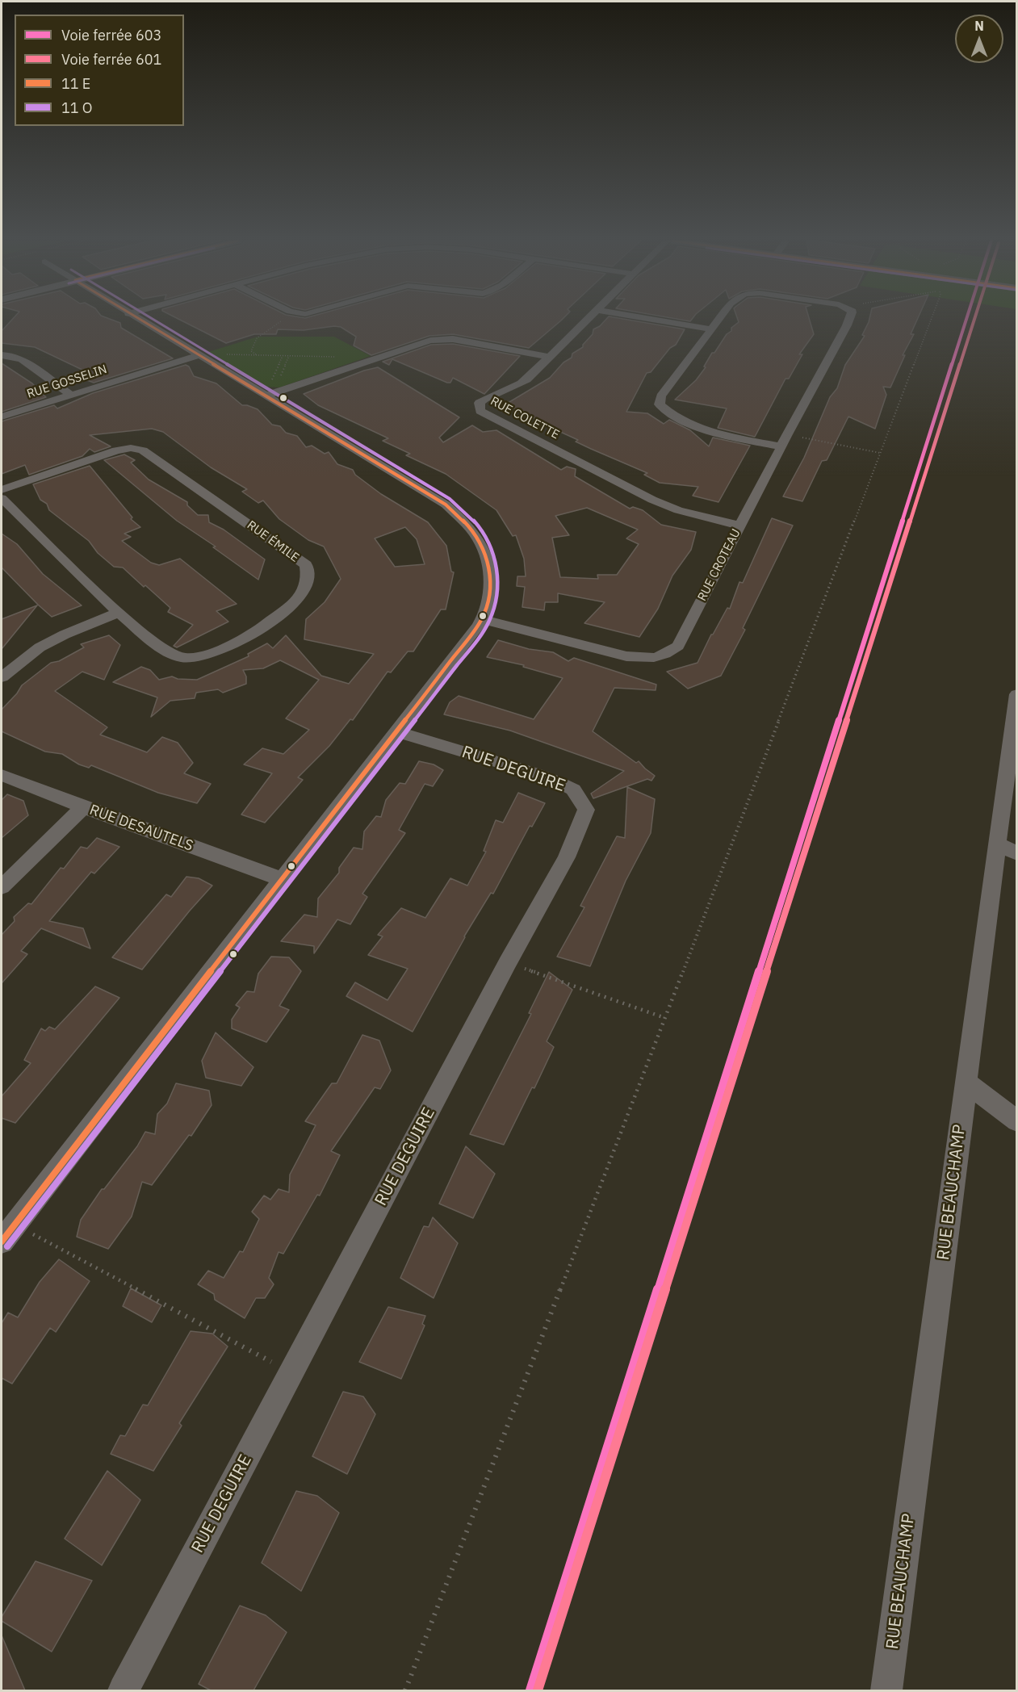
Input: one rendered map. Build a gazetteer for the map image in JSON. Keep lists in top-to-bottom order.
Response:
{
  "streets": {
    "street": [
      "RUE GOSSELIN",
      "RUE COLETTE",
      "RUE ÉMILE",
      "RUE CROTEAU",
      "RUE DEGUIRE",
      "RUE DESAUTELS",
      "RUE BEAUCHAMP"
    ]
  },
  "crossings": [
    ["RUE COLETTE", "RUE CROTEAU"]
  ],
  "lines": ["rail line 603", "rail line 601"],
  "legend": [
    "Voie ferrée 603",
    "Voie ferrée 601",
    "11 E",
    "11 O"
  ],
  "north": "top"
}
